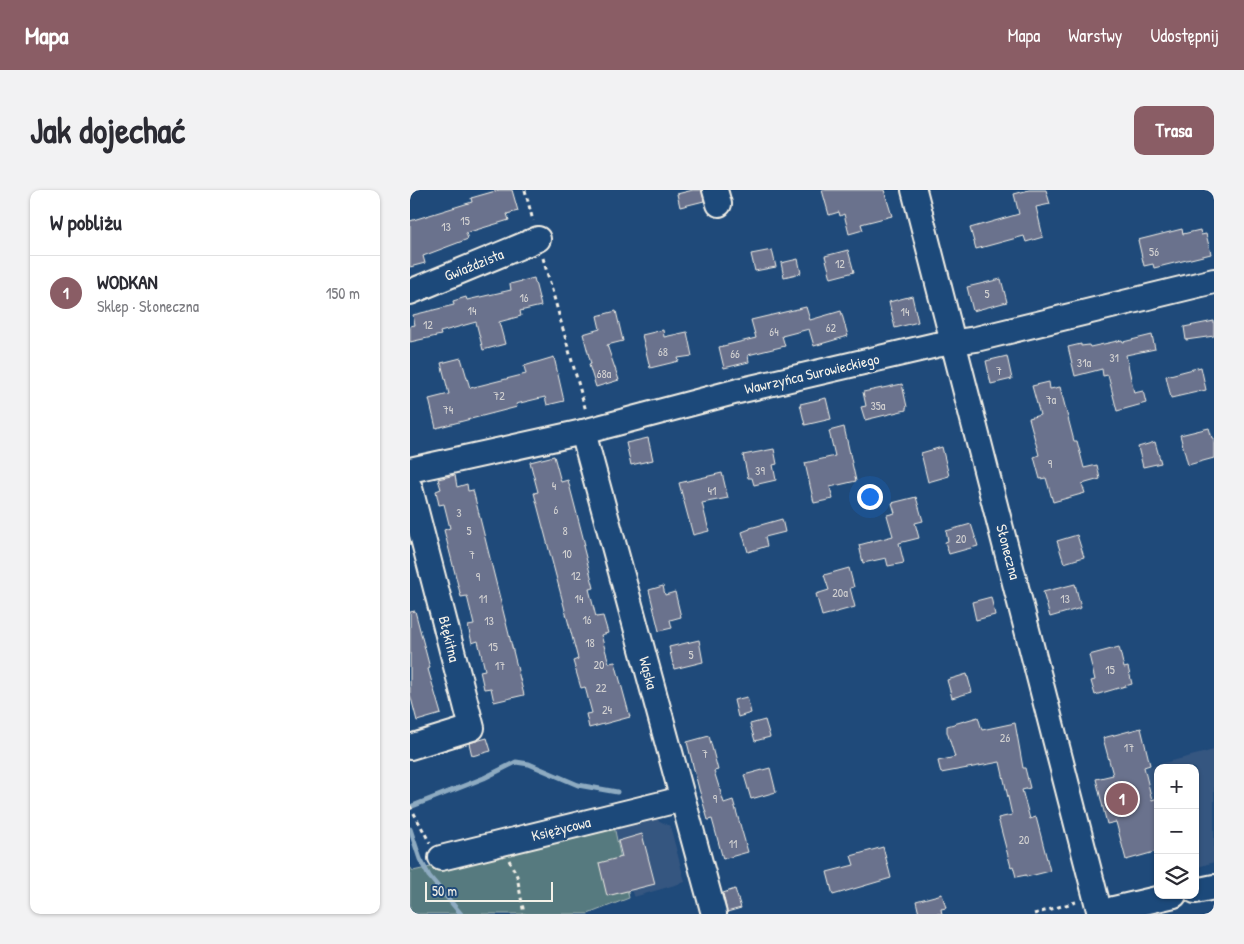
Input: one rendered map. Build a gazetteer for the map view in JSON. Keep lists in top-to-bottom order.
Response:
{
  "streets": {
    "street": [
      "Gwiaździsta",
      "Wawrzyńca Surowieckiego",
      "Słoneczna",
      "Błękitna",
      "Wąska",
      "Księżycowa"
    ]
  },
  "crossings": [
    ["Wawrzyńca Surowieckiego", "Słoneczna"],
    ["Wawrzyńca Surowieckiego", "Wąska"],
    ["Wąska", "Księżycowa"]
  ],
  "house_numbers": [
    "15",
    "13",
    "56",
    "12",
    "5",
    "16",
    "14",
    "14",
    "12",
    "62",
    "64",
    "68",
    "66",
    "31",
    "31a",
    "7",
    "68a",
    "72",
    "7a",
    "35a",
    "74",
    "9",
    "39",
    "4",
    "41",
    "6",
    "3",
    "5",
    "8",
    "20",
    "10",
    "7",
    "12",
    "9",
    "20a",
    "11",
    "14",
    "13",
    "16",
    "13",
    "18",
    "15",
    "5",
    "20",
    "17",
    "15",
    "22",
    "24",
    "26",
    "17",
    "7",
    "9",
    "20",
    "11"
  ],
  "scale_bar": "50 m",
  "page": {
    "header": "Mapa",
    "nav": ["Mapa", "Warstwy", "Udostępnij"],
    "buttons": "Trasa",
    "title": "Jak dojechać",
    "heading": "W pobliżu",
    "list": [
      {
        "mark": "1",
        "name": "WODKAN",
        "note": "Sklep · Słoneczna",
        "value": "150 m"
      }
    ],
    "map_buttons": ["+", "−"],
    "pins": "1",
    "scale": "50 m"
  }
}
